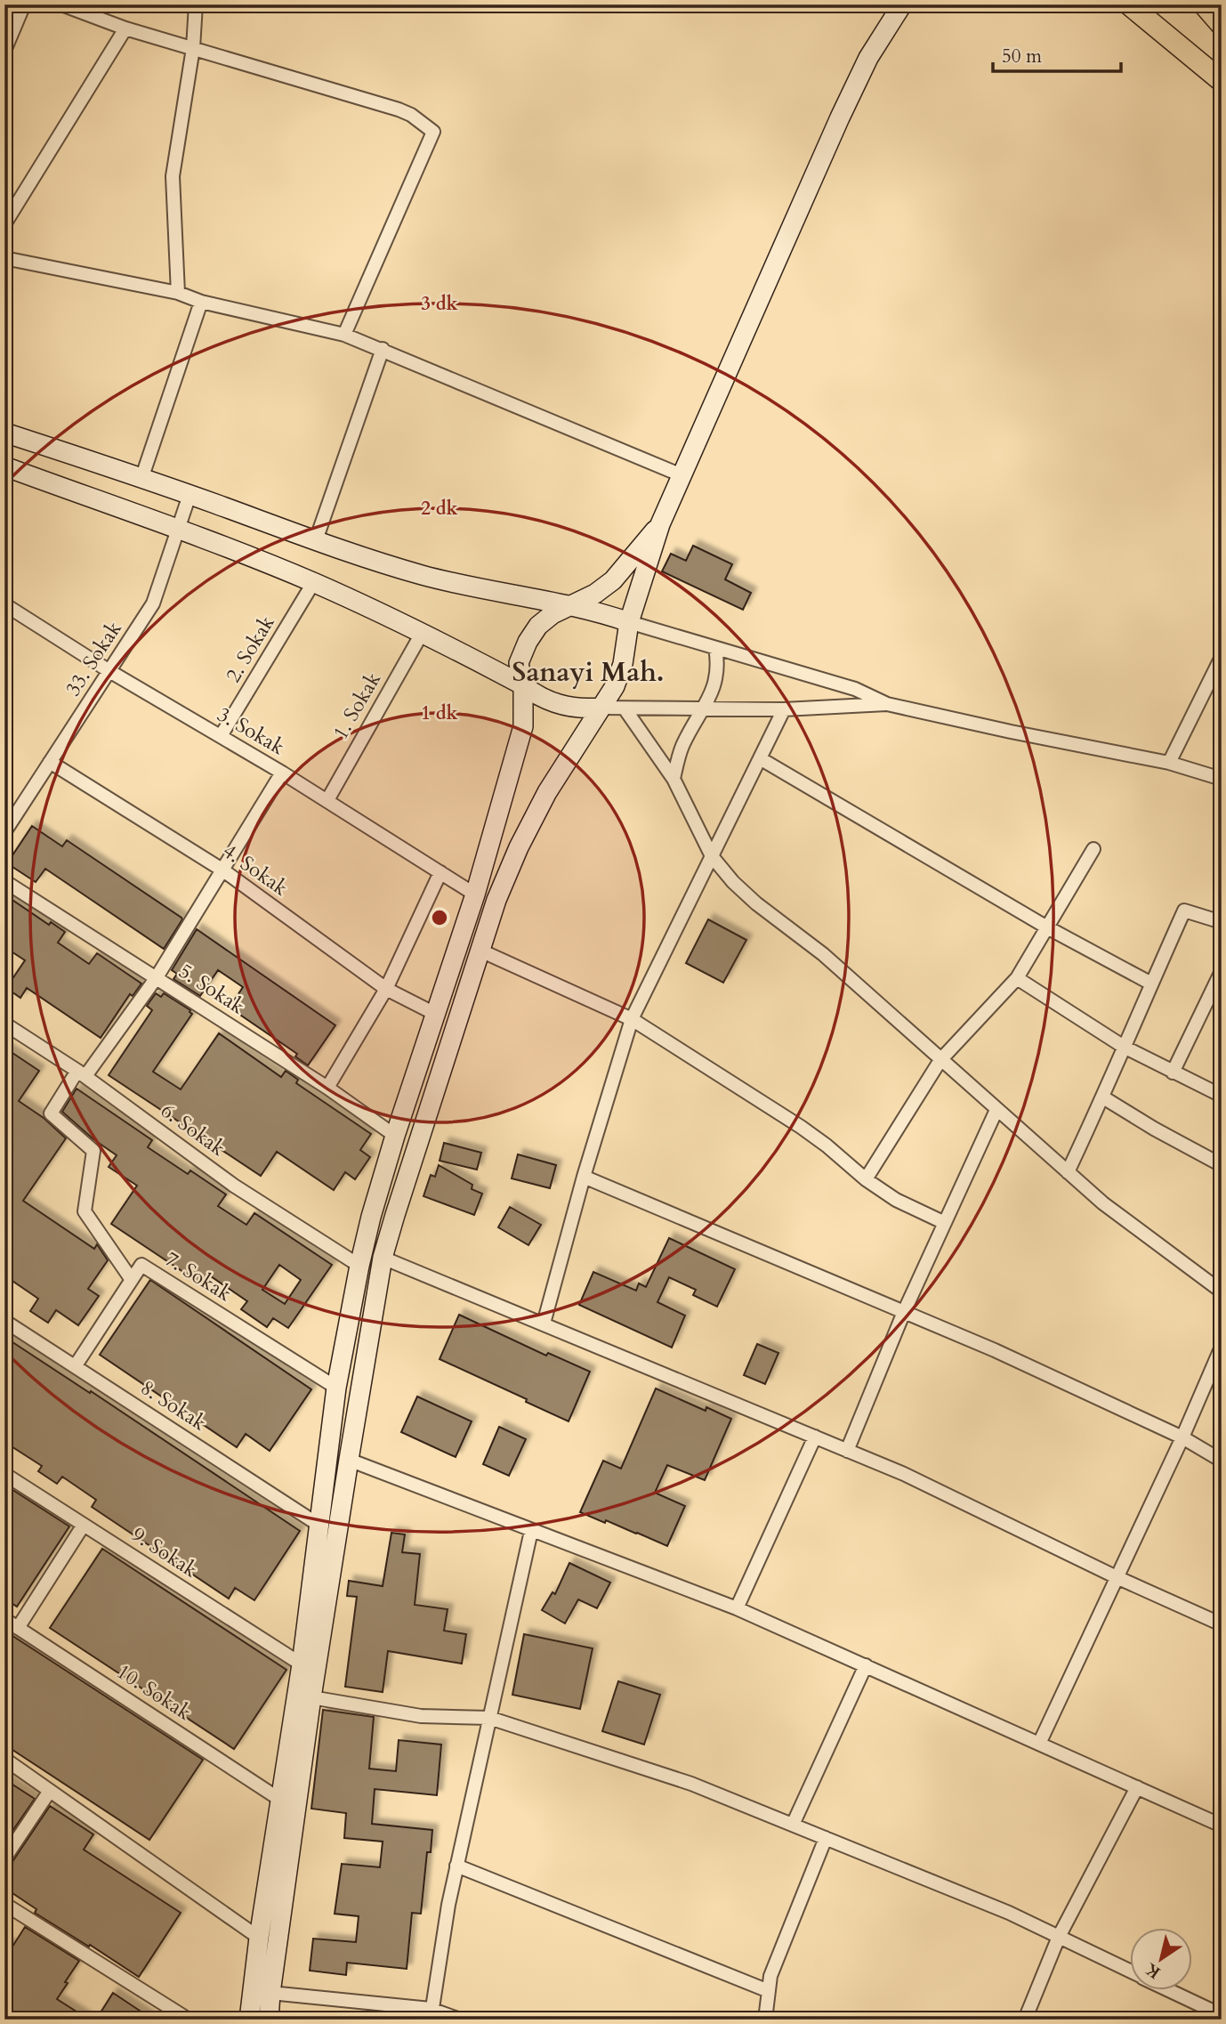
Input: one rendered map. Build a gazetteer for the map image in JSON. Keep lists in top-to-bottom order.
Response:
{
  "streets": {
    "street": [
      "2. Sokak",
      "33. Sokak",
      "1. Sokak",
      "3. Sokak",
      "4. Sokak",
      "5. Sokak",
      "6. Sokak",
      "7. Sokak",
      "8. Sokak",
      "9. Sokak",
      "10. Sokak"
    ]
  },
  "crossings": [
    ["2. Sokak", "3. Sokak"],
    ["33. Sokak", "3. Sokak"],
    ["33. Sokak", "4. Sokak"],
    ["1. Sokak", "3. Sokak"]
  ],
  "districts": ["Sanayi Mah."],
  "scale_bar": "50 m",
  "north": "bottom left",
  "rings": ["3 dk", "2 dk", "1 dk"]
}
